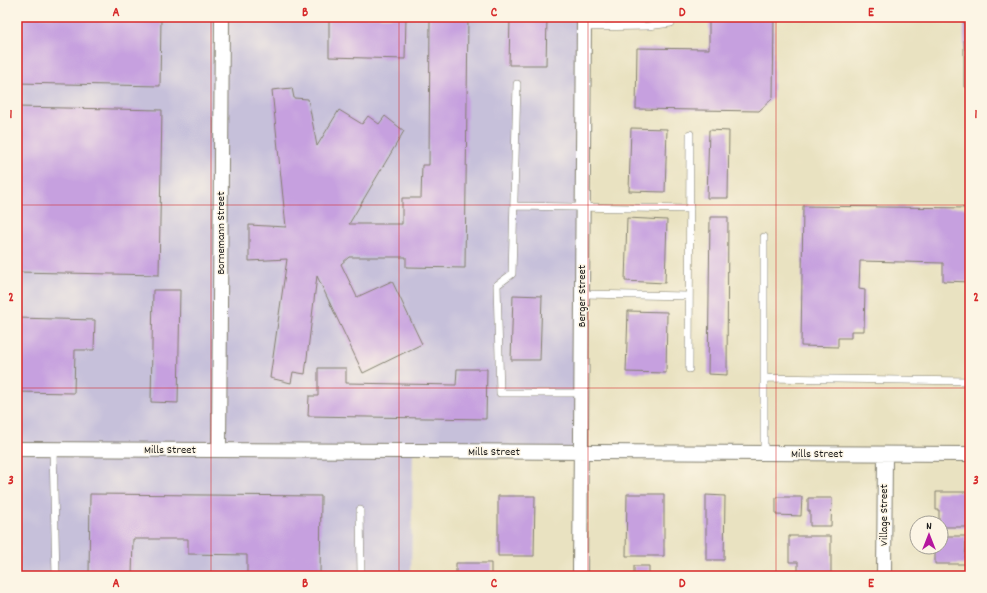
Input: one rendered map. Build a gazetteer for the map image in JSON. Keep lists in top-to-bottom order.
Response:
{
  "streets": {
    "street": [
      "Bornemann Street",
      "Berger Street",
      "Mills Street",
      "Village Street"
    ]
  },
  "crossings": [
    ["Bornemann Street", "Mills Street"],
    ["Berger Street", "Mills Street"],
    ["Mills Street", "Village Street"]
  ],
  "north": "top",
  "grid": {
    "columns": [
      "A",
      "B",
      "C",
      "D",
      "E"
    ],
    "rows": ["1", "2", "3"]
  }
}
